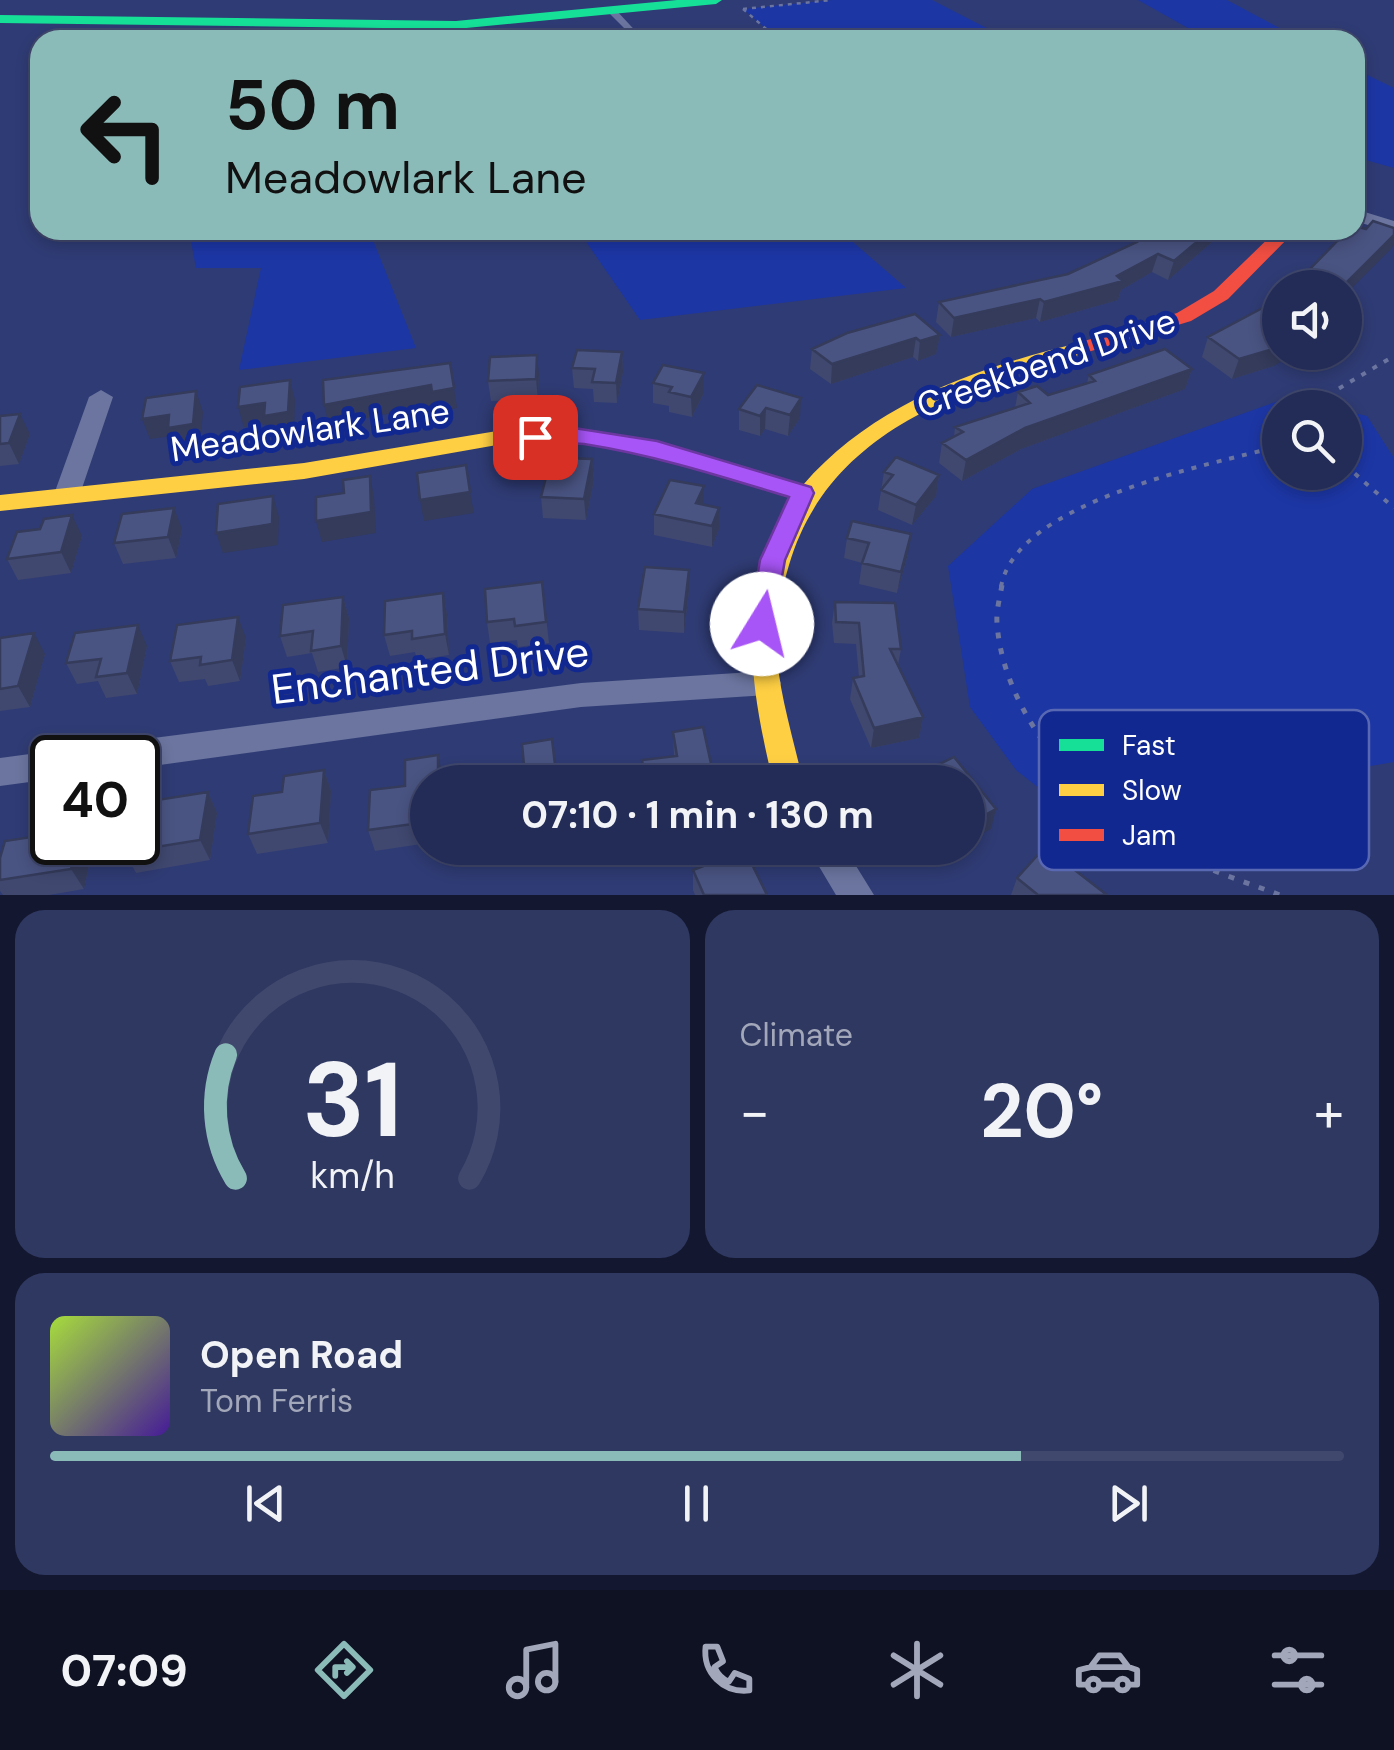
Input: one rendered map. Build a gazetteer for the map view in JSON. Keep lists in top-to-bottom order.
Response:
{
  "streets": {
    "street": ["Creekbend Drive", "Meadowlark Lane", "Enchanted Drive"]
  },
  "crossings": [
    ["Creekbend Drive", "Meadowlark Lane"],
    ["Creekbend Drive", "Enchanted Drive"]
  ],
  "legend": ["Fast", "Slow", "Jam"],
  "page": {
    "turn": ["50 m", "Meadowlark Lane"],
    "limit": "40",
    "trip": "07:10 · 1 min · 130 m",
    "tile": "Climate",
    "heat": ["−", "20°", "+"],
    "song": ["Open Road", "Tom Ferris"],
    "tabs": "07:09",
    "gauge": ["31", "km/h"]
  }
}
